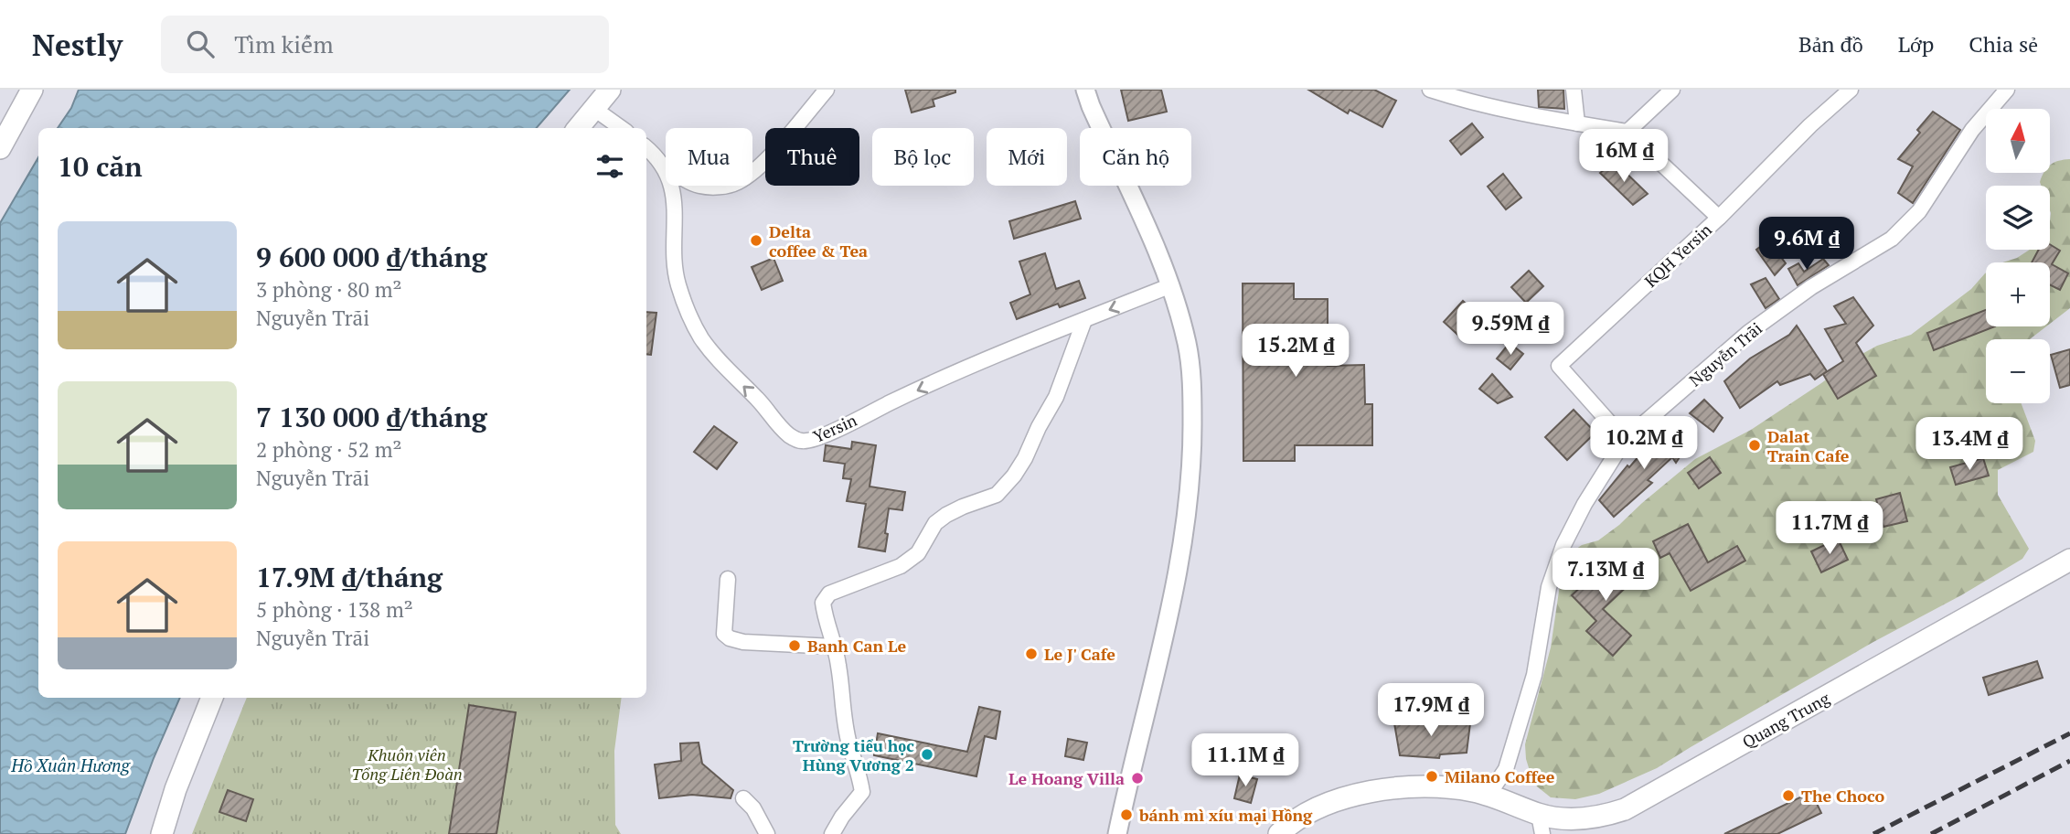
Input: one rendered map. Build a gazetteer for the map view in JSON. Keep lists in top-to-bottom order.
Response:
{
  "streets": {
    "main road": ["Quang Trung"],
    "street": ["KQH Yersin", "Nguyễn Trãi", "Yersin"]
  },
  "crossings": [
    ["KQH Yersin", "Nguyễn Trãi"],
    ["Nguyễn Trãi", "Quang Trung"]
  ],
  "water": ["Hồ Xuân Hương"],
  "parks": ["Khuôn viên Tổng Liên Đoàn"],
  "places": [
    "Delta coffee & Tea",
    "Dalat Train Cafe",
    "Banh Can Le",
    "Le J' Cafe",
    "Trường tiểu học Hùng Vương 2",
    "Milano Coffee",
    "Le Hoang Villa",
    "The Choco",
    "bánh mì xíu mại Hồng"
  ],
  "north": "top",
  "page": {
    "header": "Nestly",
    "search": "Tìm kiếm",
    "nav": ["Bản đồ", "Lớp", "Chia sẻ"],
    "map_buttons": ["+", "−"],
    "chip": [
      "Mua",
      "Thuê",
      "Bộ lọc",
      "Mới",
      "Căn hộ"
    ],
    "heading": "10 căn",
    "price": [
      "16M ₫",
      "9.6M ₫",
      "9.59M ₫",
      "15.2M ₫",
      "10.2M ₫",
      "13.4M ₫",
      "11.7M ₫",
      "7.13M ₫",
      "17.9M ₫",
      "11.1M ₫"
    ],
    "list": [
      {
        "name": "9 600 000 ₫/tháng",
        "note": "3 phòng · 80 m² · Nguyễn Trãi"
      },
      {
        "name": "7 130 000 ₫/tháng",
        "note": "2 phòng · 52 m² · Nguyễn Trãi"
      },
      {
        "name": "17.9M ₫/tháng",
        "note": "5 phòng · 138 m² · Nguyễn Trãi"
      }
    ]
  }
}
